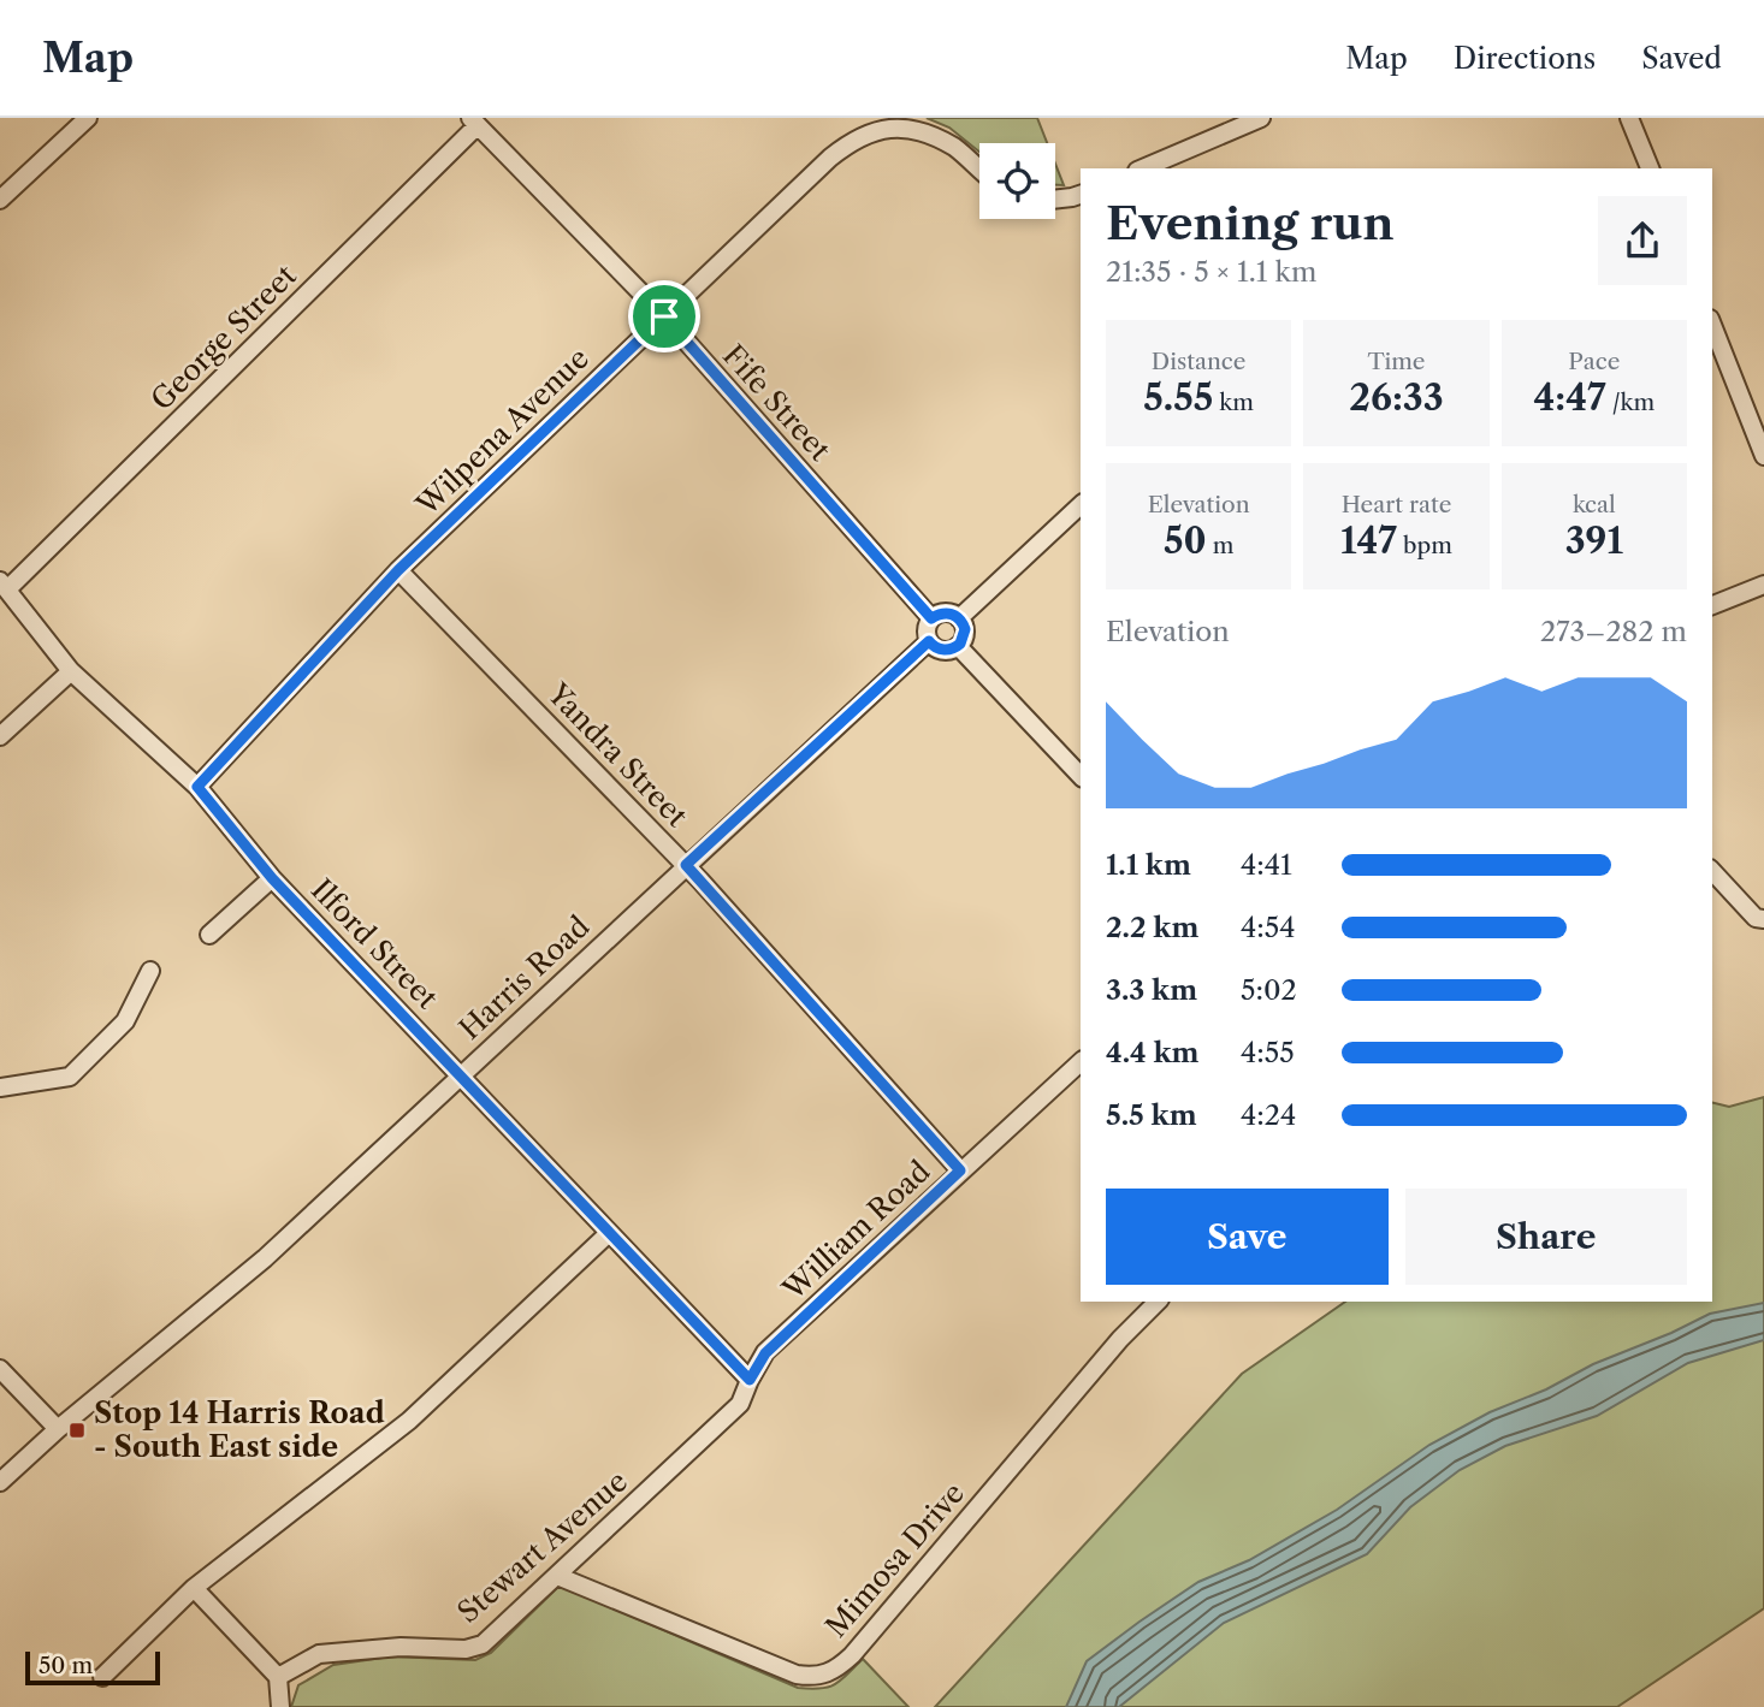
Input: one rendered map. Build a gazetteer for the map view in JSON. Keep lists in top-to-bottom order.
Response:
{
  "streets": {
    "street": [
      "George Street",
      "Fife Street",
      "Wilpena Avenue",
      "Yandra Street",
      "Ilford Street",
      "Harris Road",
      "William Road",
      "Stewart Avenue",
      "Mimosa Drive"
    ]
  },
  "crossings": [
    ["George Street", "Fife Street"],
    ["George Street", "Ilford Street"],
    ["Fife Street", "Wilpena Avenue"],
    ["Fife Street", "Harris Road"],
    ["Wilpena Avenue", "Yandra Street"],
    ["Wilpena Avenue", "Ilford Street"],
    ["Yandra Street", "Harris Road"],
    ["Yandra Street", "William Road"],
    ["Ilford Street", "Harris Road"],
    ["Ilford Street", "William Road"],
    ["Ilford Street", "Stewart Avenue"],
    ["William Road", "Stewart Avenue"],
    ["Stewart Avenue", "Mimosa Drive"]
  ],
  "places": {
    "transit": ["Stop 14 Harris Road - South East side"]
  },
  "scale_bar": "50 m",
  "page": {
    "header": "Map",
    "nav": ["Map", "Directions", "Saved"],
    "heading": ["Evening run", "21:35 · 5 × 1.1 km"],
    "stats": [
      ["Distance", "5.55 km"],
      ["Time", "26:33"],
      ["Pace", "4:47 /km"],
      ["Elevation", "50 m"],
      ["Heart rate", "147 bpm"],
      ["kcal", "391"]
    ],
    "chart": ["Elevation", "273–282 m"],
    "list": [
      {
        "name": "1.1 km",
        "note": "4:41"
      },
      {
        "name": "2.2 km",
        "note": "4:54"
      },
      {
        "name": "3.3 km",
        "note": "5:02"
      },
      {
        "name": "4.4 km",
        "note": "4:55"
      },
      {
        "name": "5.5 km",
        "note": "4:24"
      }
    ],
    "buttons": ["Save", "Share"],
    "scale": "50 m"
  }
}
